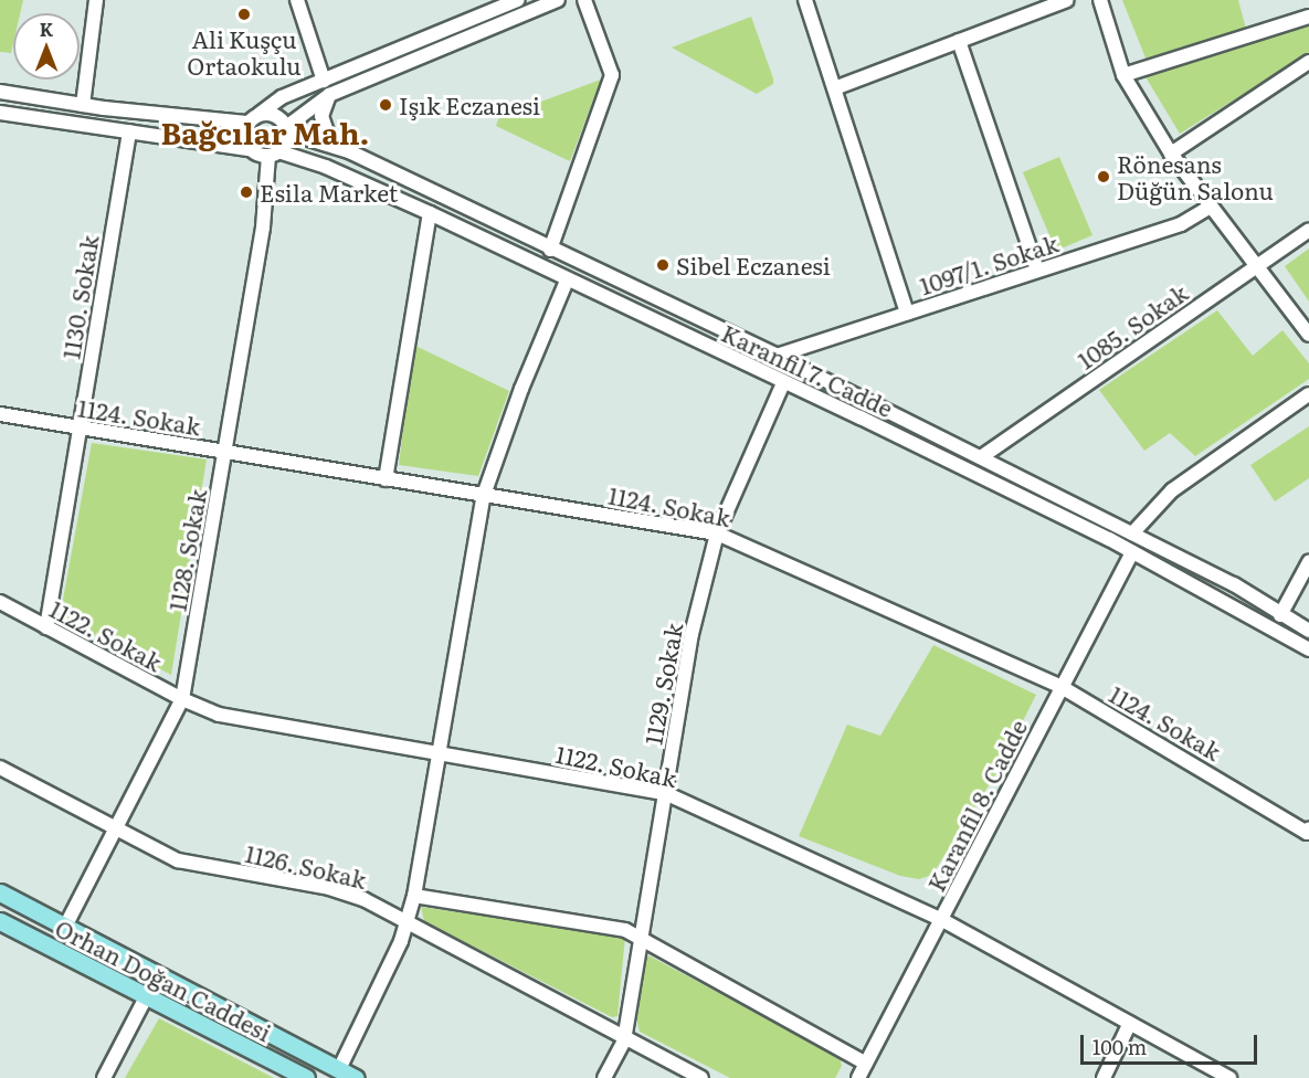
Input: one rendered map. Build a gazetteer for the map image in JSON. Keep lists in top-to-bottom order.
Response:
{
  "streets": {
    "main road": ["Orhan Doğan Caddesi"],
    "street": [
      "1097/1. Sokak",
      "1130. Sokak",
      "1085. Sokak",
      "Karanfil 7. Cadde",
      "1124. Sokak",
      "1128. Sokak",
      "1122. Sokak",
      "1129. Sokak",
      "Karanfil 8. Cadde",
      "1126. Sokak"
    ]
  },
  "crossings": [
    ["1097/1. Sokak", "Karanfil 7. Cadde"],
    ["1130. Sokak", "1124. Sokak"],
    ["1130. Sokak", "1122. Sokak"],
    ["1085. Sokak", "Karanfil 7. Cadde"],
    ["Karanfil 7. Cadde", "1128. Sokak"],
    ["Karanfil 7. Cadde", "1129. Sokak"],
    ["Karanfil 7. Cadde", "Karanfil 8. Cadde"],
    ["1124. Sokak", "1128. Sokak"],
    ["1124. Sokak", "1129. Sokak"],
    ["1124. Sokak", "Karanfil 8. Cadde"],
    ["1128. Sokak", "1122. Sokak"],
    ["1128. Sokak", "1126. Sokak"],
    ["1122. Sokak", "1129. Sokak"],
    ["1122. Sokak", "Karanfil 8. Cadde"],
    ["1129. Sokak", "1126. Sokak"]
  ],
  "districts": ["Bağcılar Mah."],
  "places": [
    "Ali Kuşçu Ortaokulu",
    "Işık Eczanesi",
    "Rönesans Düğün Salonu",
    "Esila Market",
    "Sibel Eczanesi"
  ],
  "scale_bar": "100 m",
  "north": "top"
}
